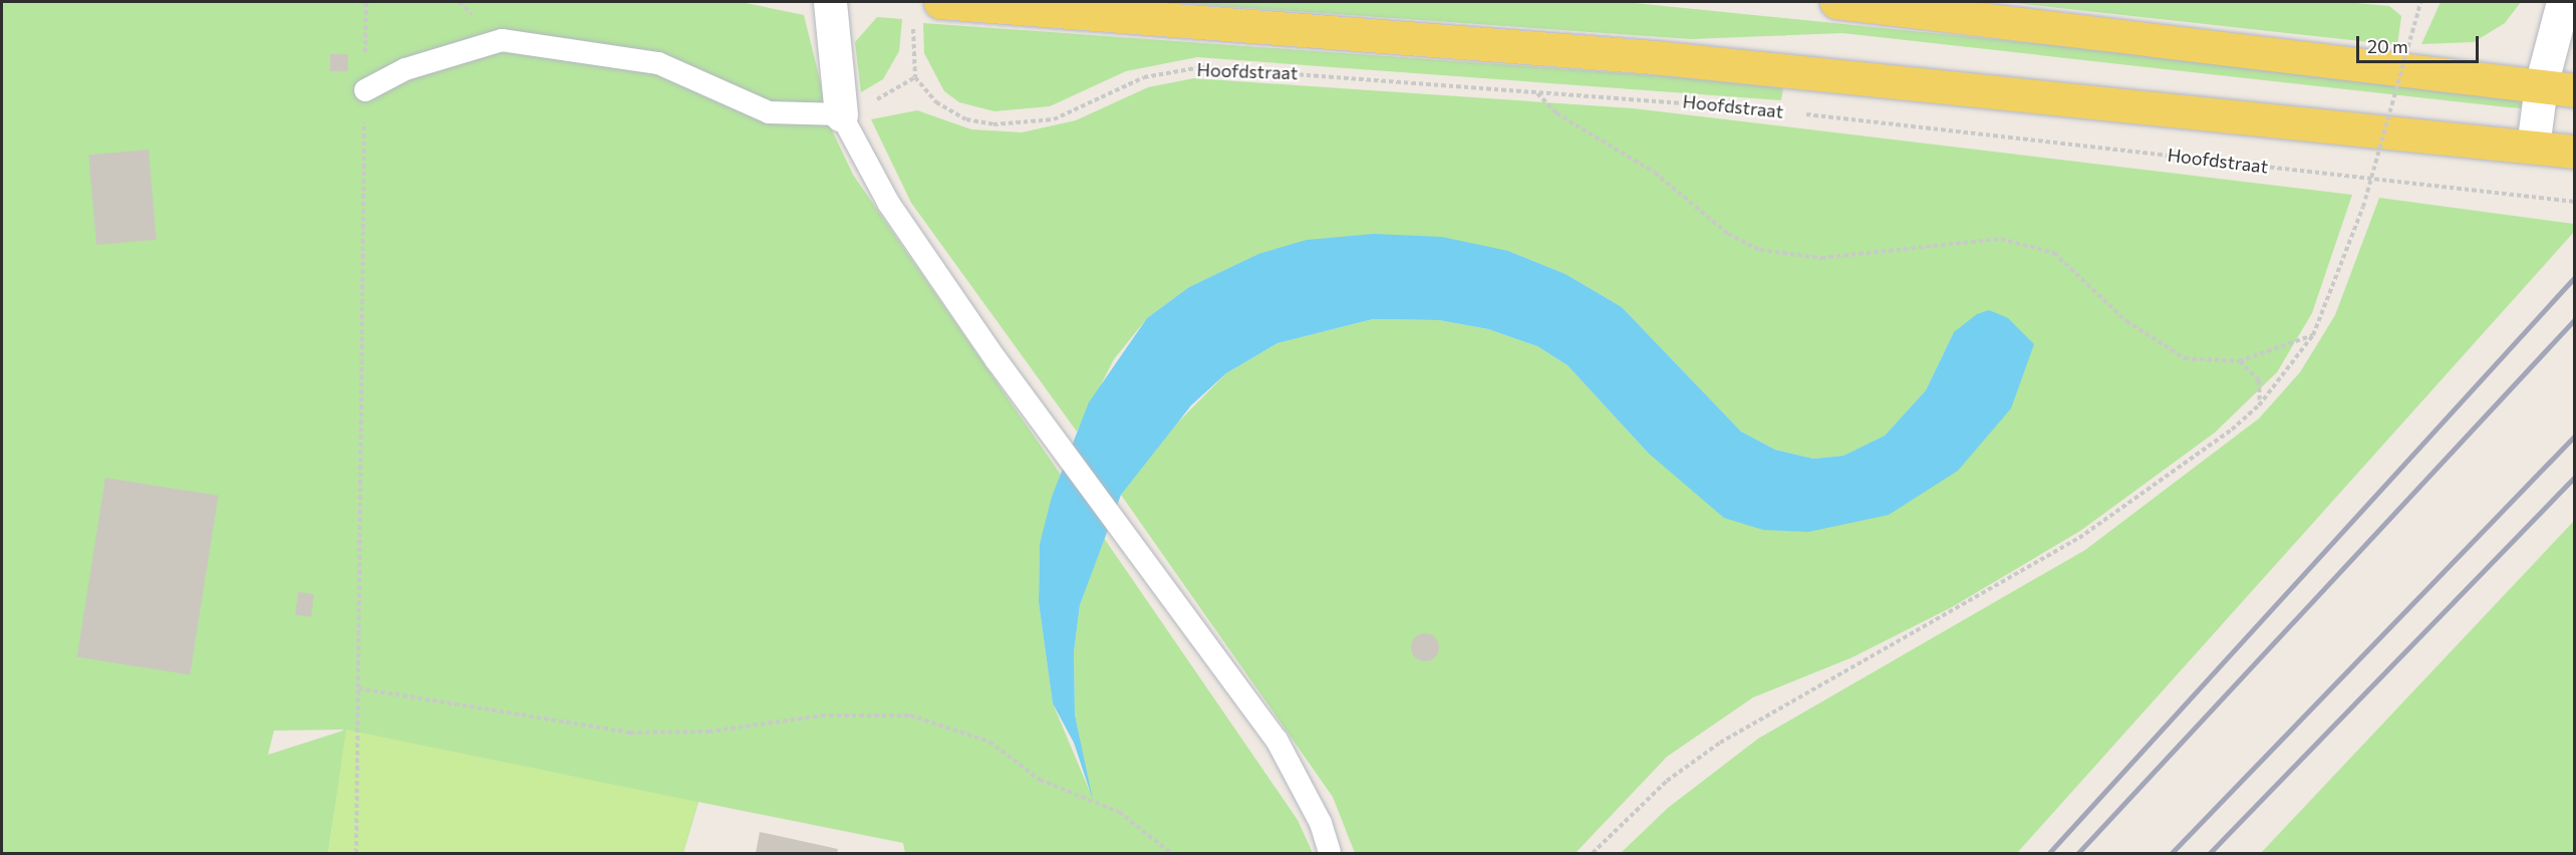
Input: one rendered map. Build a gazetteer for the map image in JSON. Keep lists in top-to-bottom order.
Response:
{
  "streets": {
    "path": ["Hoofdstraat"]
  },
  "scale_bar": "20 m"
}
